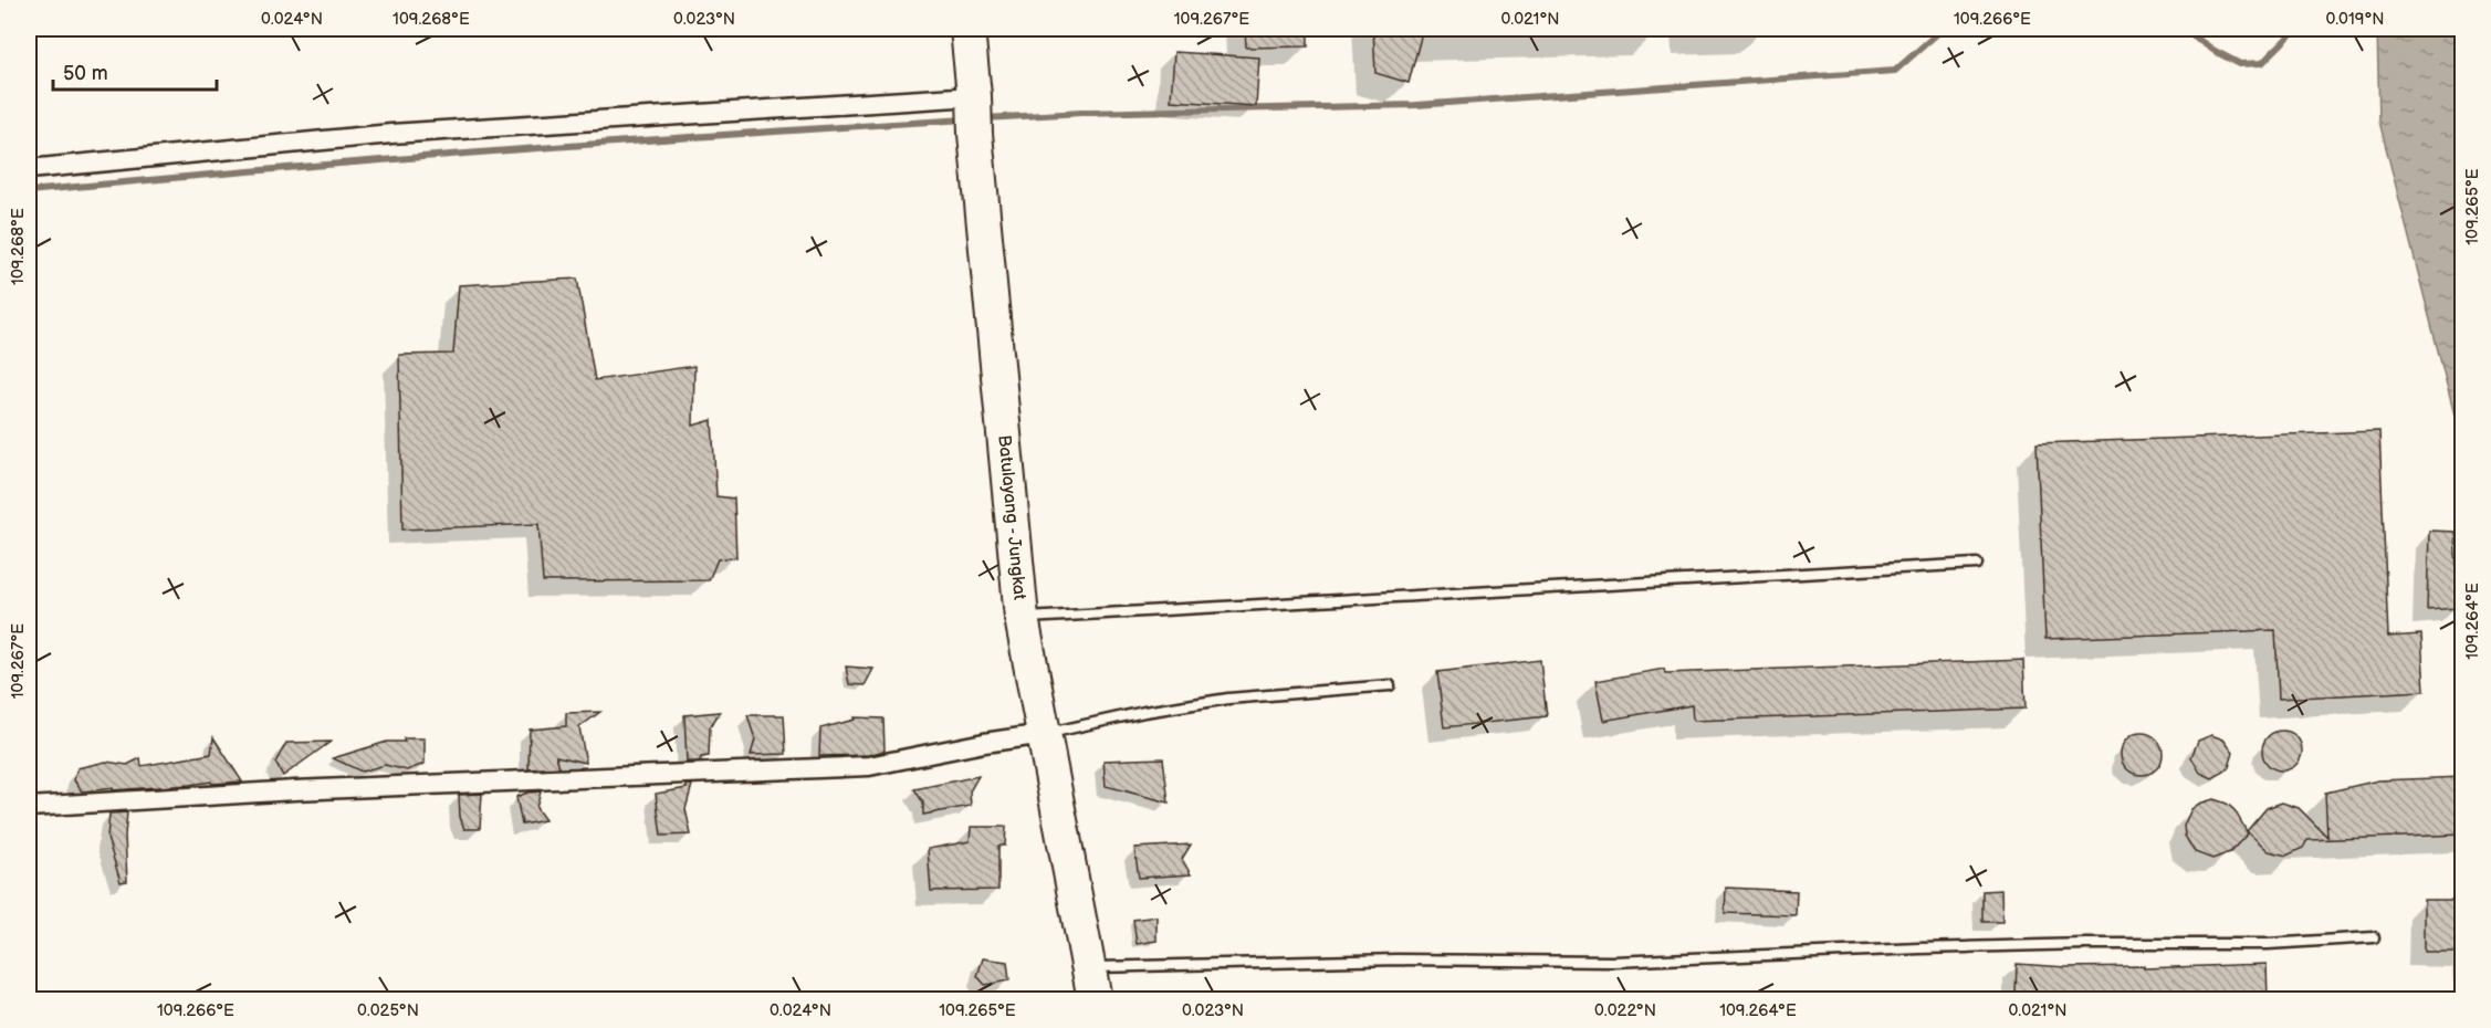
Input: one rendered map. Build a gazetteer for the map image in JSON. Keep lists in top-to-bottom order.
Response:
{
  "streets": {
    "highway": ["Batulayang - Jungkat"]
  },
  "scale_bar": "50 m",
  "coordinates": [
    "0.024°N",
    "109.268°E",
    "0.023°N",
    "109.267°E",
    "0.021°N",
    "109.266°E",
    "0.019°N",
    "109.265°E",
    "109.264°E",
    "0.025°N",
    "0.022°N"
  ]
}
